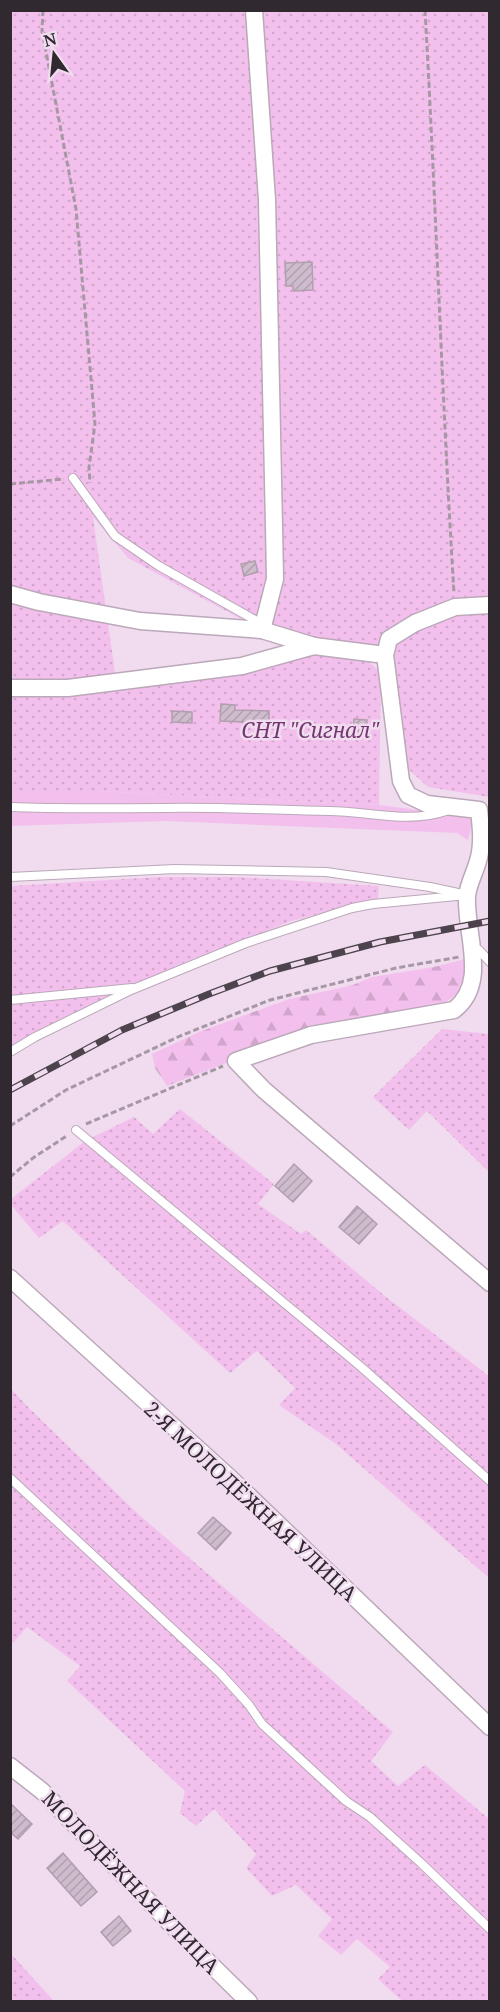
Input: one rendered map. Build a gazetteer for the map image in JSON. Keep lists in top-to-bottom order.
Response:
{
  "streets": {
    "street": ["2-Я МОЛОДЁЖНАЯ УЛИЦА", "МОЛОДЁЖНАЯ УЛИЦА"]
  },
  "parks": ["СНТ \"Сигнал\""],
  "north": "top"
}
